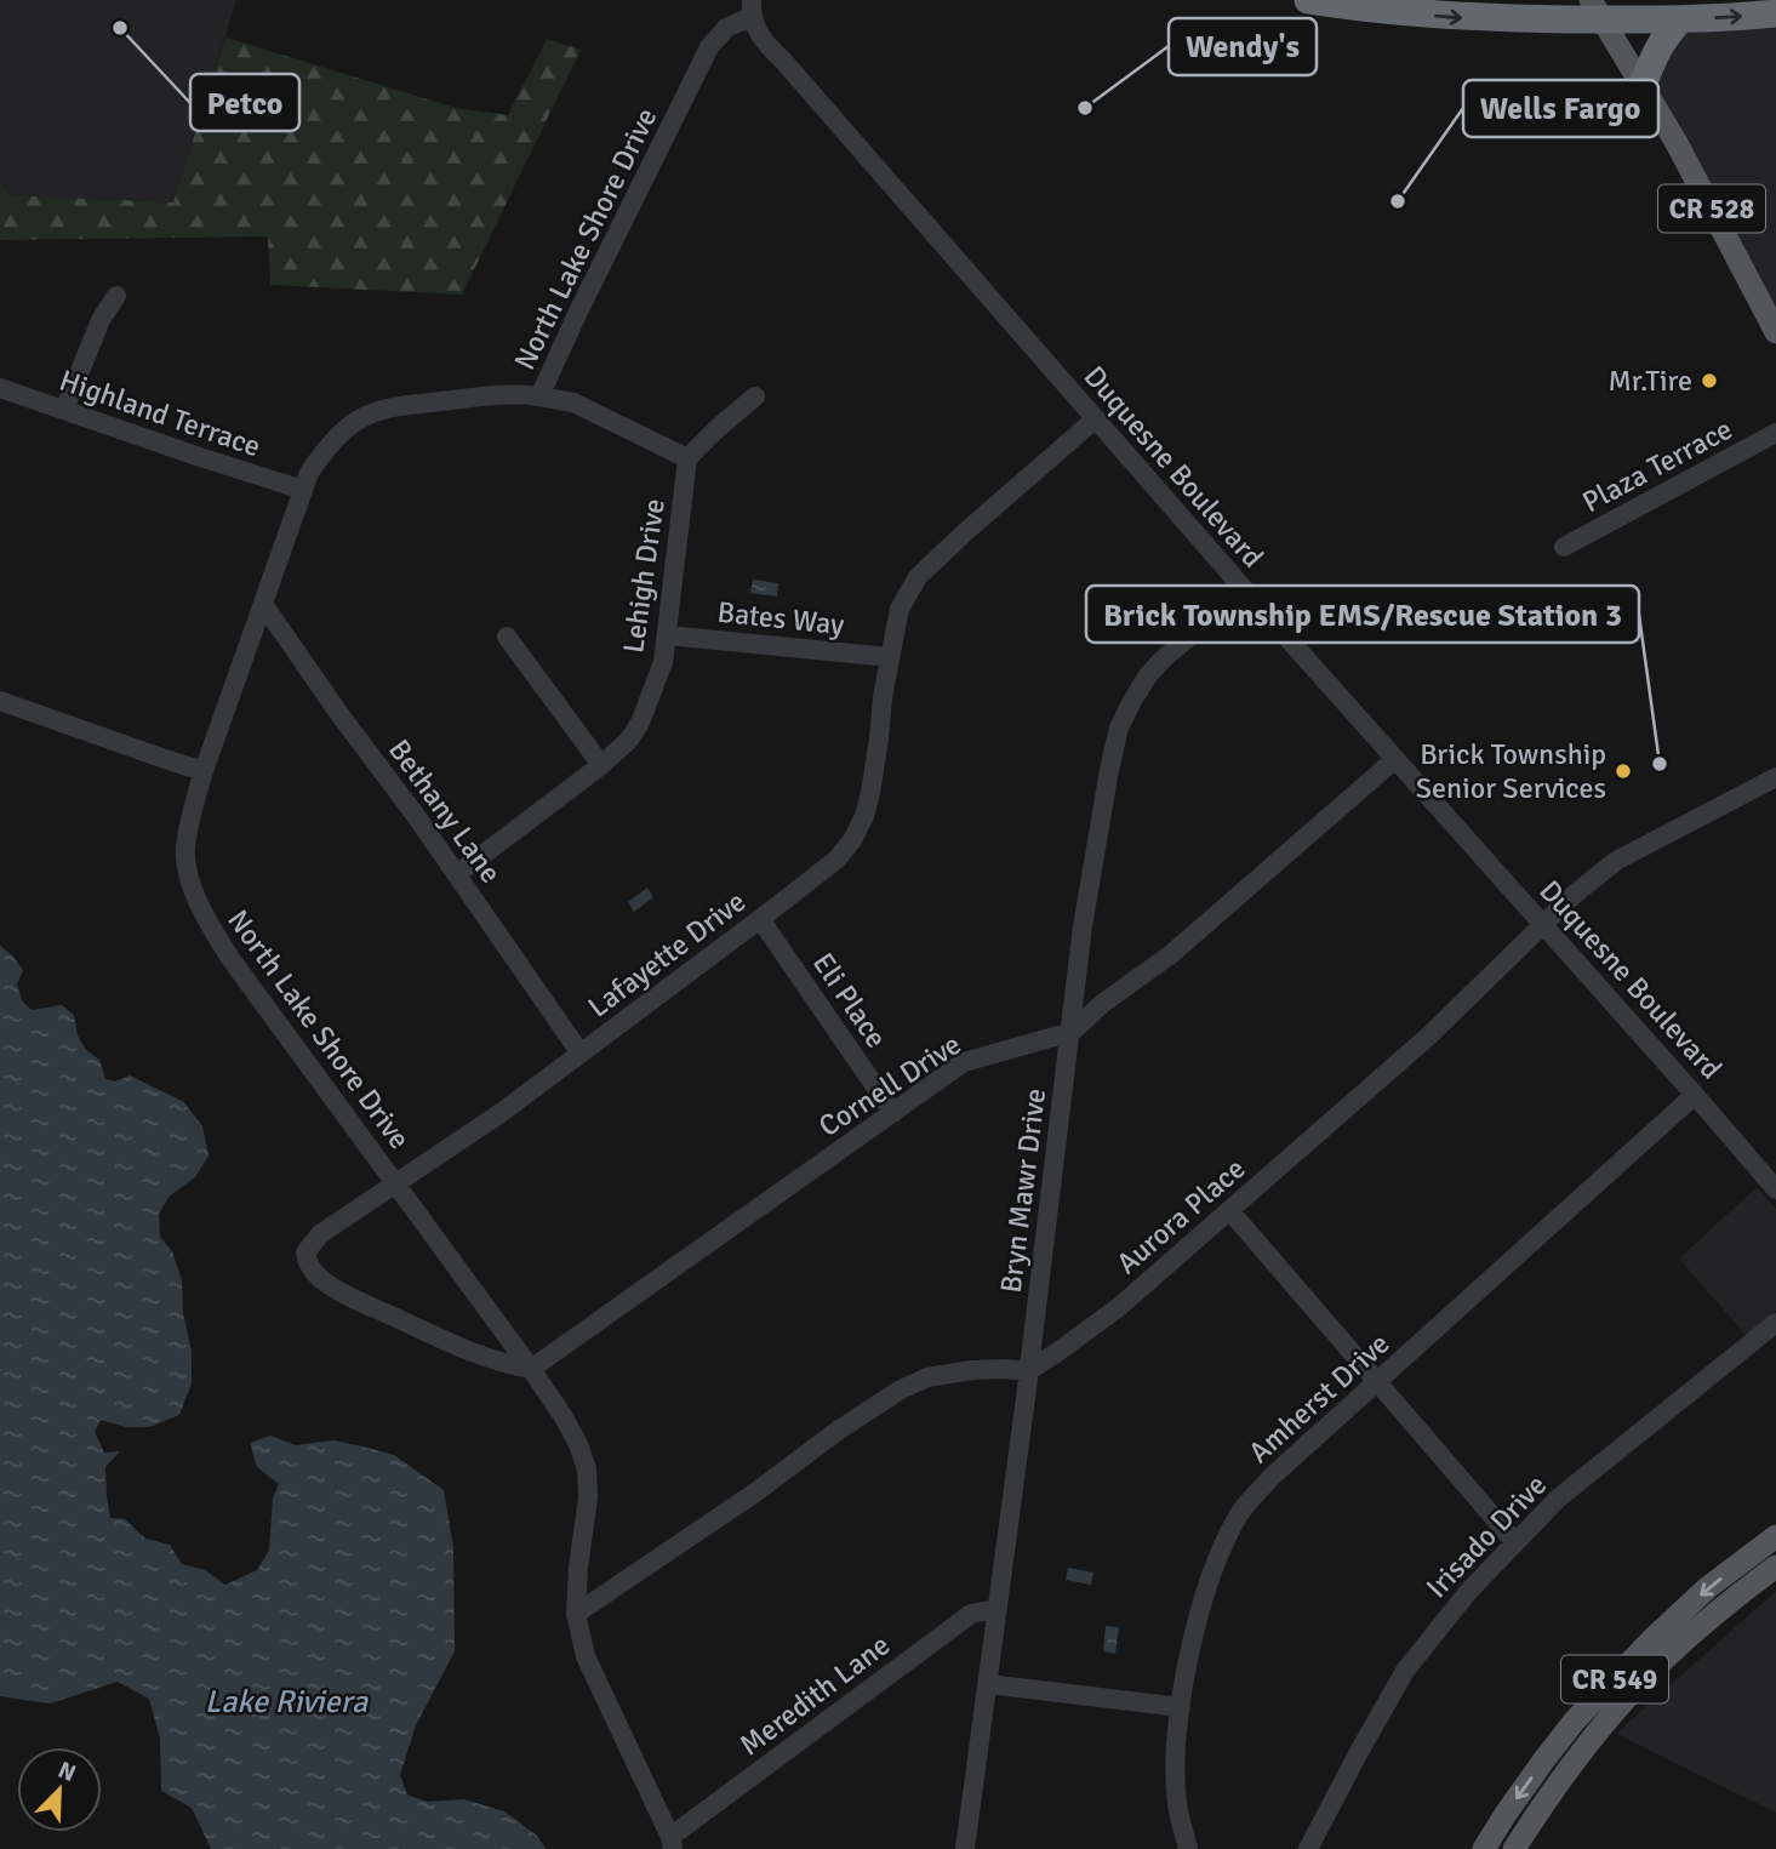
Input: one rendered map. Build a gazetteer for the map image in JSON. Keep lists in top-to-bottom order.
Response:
{
  "streets": {
    "main road": ["CR 528", "CR 549"],
    "street": [
      "North Lake Shore Drive",
      "Highland Terrace",
      "Plaza Terrace",
      "Duquesne Boulevard",
      "Lehigh Drive",
      "Bates Way",
      "Bethany Lane",
      "Lafayette Drive",
      "Eli Place",
      "Cornell Drive",
      "Bryn Mawr Drive",
      "Aurora Place",
      "Amherst Drive",
      "Irisado Drive",
      "Meredith Lane"
    ]
  },
  "crossings": [
    ["North Lake Shore Drive", "Highland Terrace"],
    ["North Lake Shore Drive", "Duquesne Boulevard"],
    ["North Lake Shore Drive", "Bethany Lane"],
    ["North Lake Shore Drive", "Lafayette Drive"],
    ["North Lake Shore Drive", "Cornell Drive"],
    ["North Lake Shore Drive", "Meredith Lane"],
    ["Duquesne Boulevard", "Lafayette Drive"],
    ["Duquesne Boulevard", "Cornell Drive"],
    ["Duquesne Boulevard", "Bryn Mawr Drive"],
    ["Duquesne Boulevard", "Aurora Place"],
    ["Duquesne Boulevard", "Amherst Drive"],
    ["Lehigh Drive", "Bates Way"],
    ["Lehigh Drive", "Bethany Lane"],
    ["Bates Way", "Lafayette Drive"],
    ["Bethany Lane", "Lafayette Drive"],
    ["Lafayette Drive", "Eli Place"],
    ["Lafayette Drive", "Cornell Drive"],
    ["Eli Place", "Cornell Drive"],
    ["Cornell Drive", "Bryn Mawr Drive"],
    ["Bryn Mawr Drive", "Aurora Place"],
    ["Bryn Mawr Drive", "Meredith Lane"]
  ],
  "water": ["Lake Riviera"],
  "places": [
    "Petco",
    "Wendy's",
    "Wells Fargo",
    "Mr.Tire",
    "Brick Township EMS/Rescue Station 3",
    "Brick Township Senior Services"
  ],
  "north": "top right"
}
